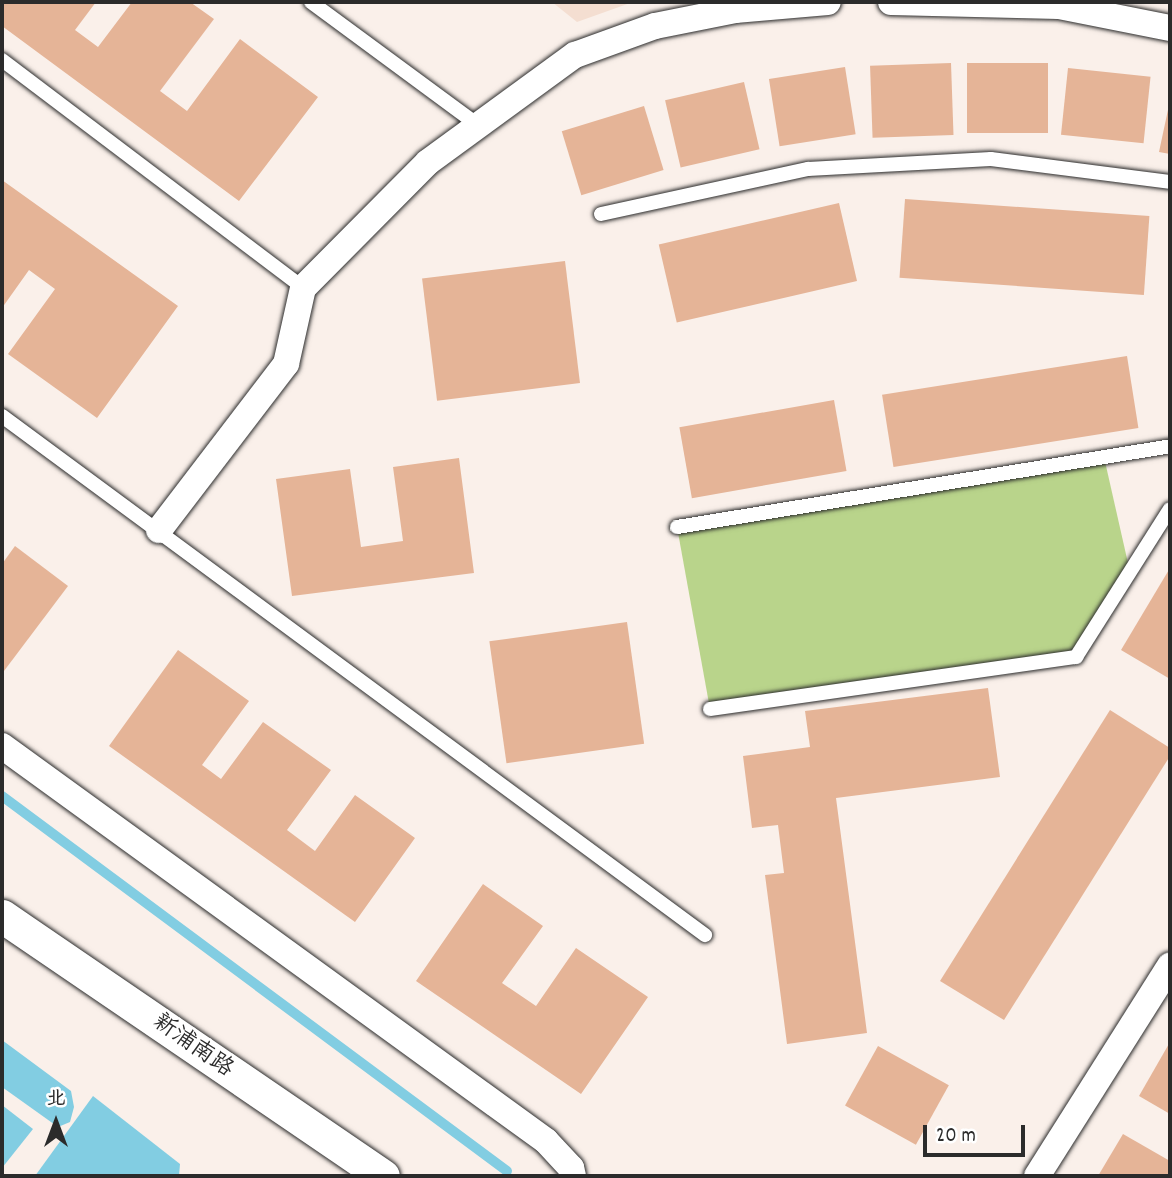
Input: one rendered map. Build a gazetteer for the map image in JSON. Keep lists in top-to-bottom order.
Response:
{
  "streets": {
    "street": ["新浦南路"]
  },
  "scale_bar": "20 m",
  "north": "top"
}
